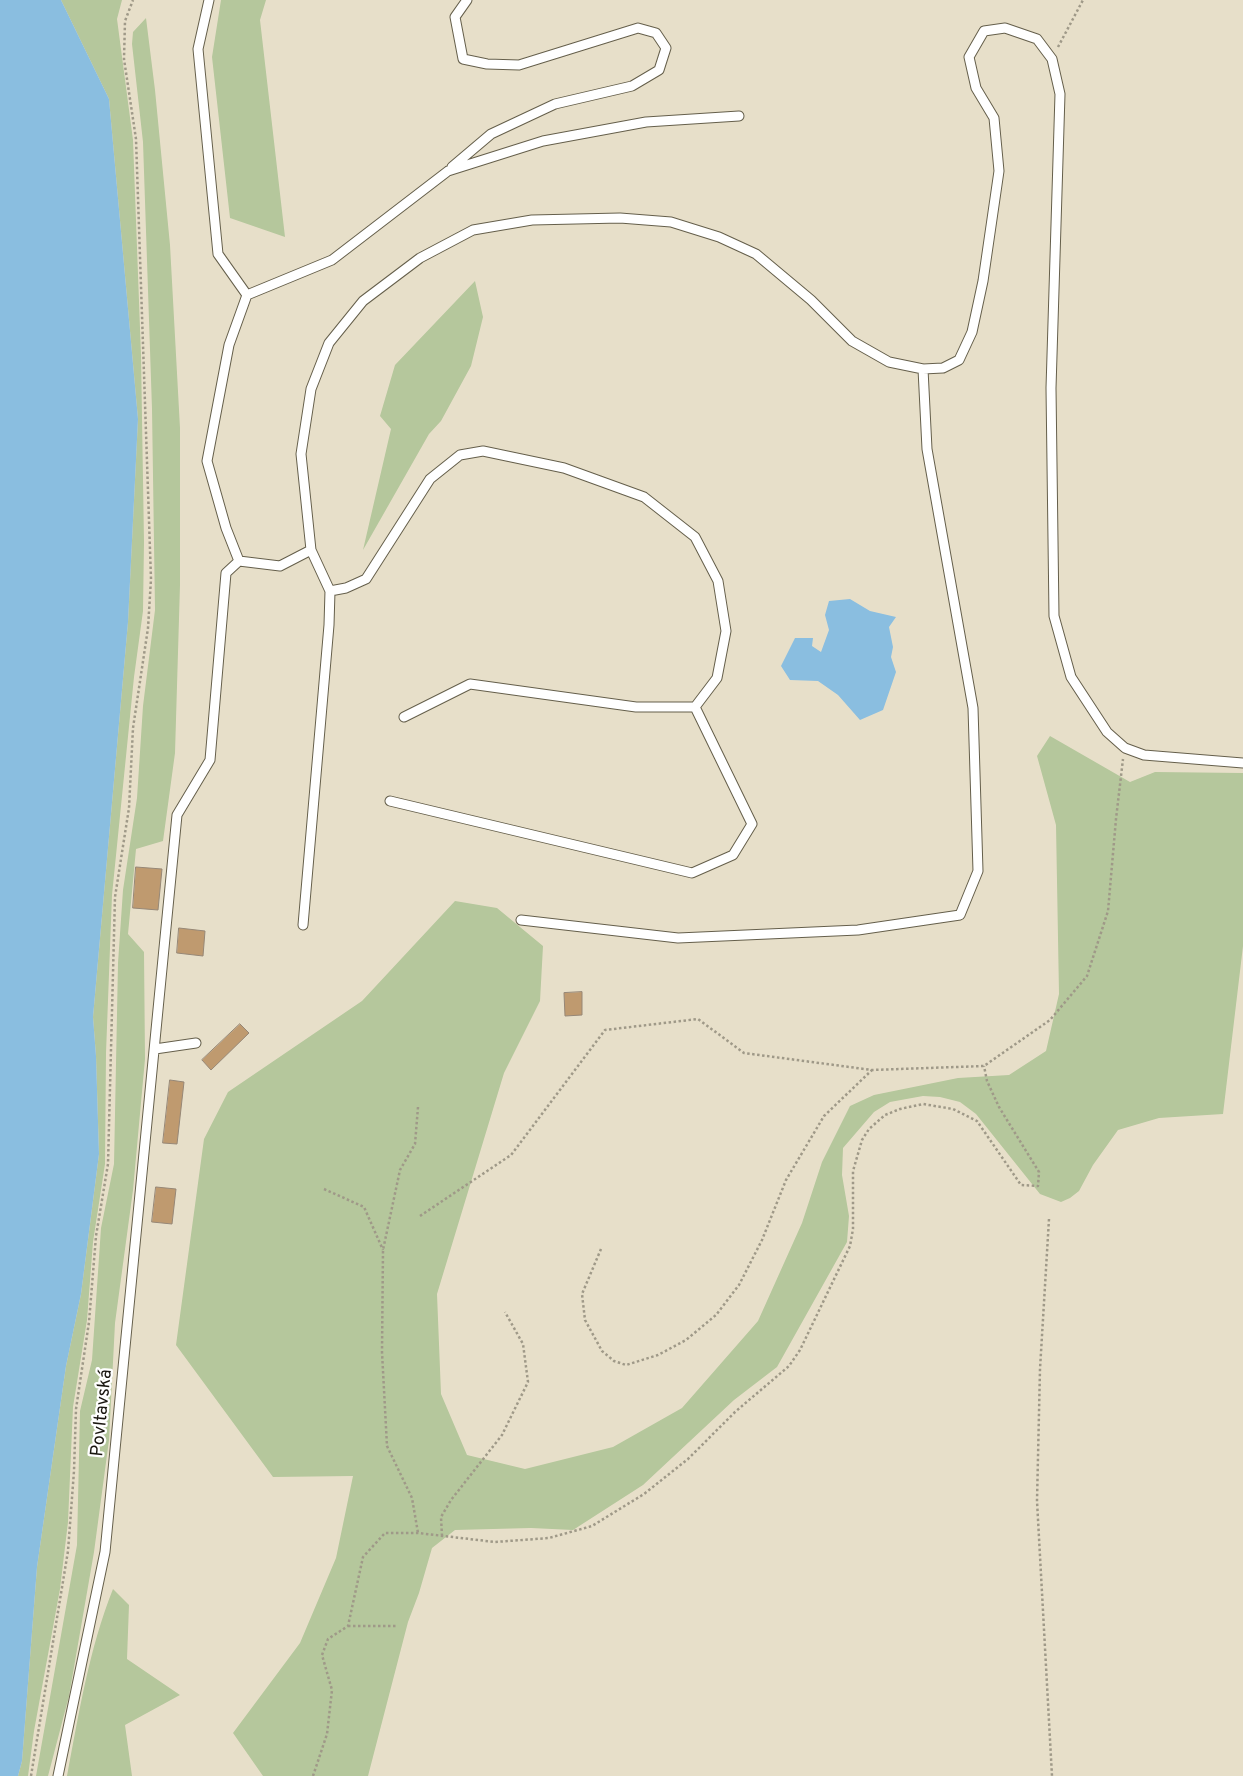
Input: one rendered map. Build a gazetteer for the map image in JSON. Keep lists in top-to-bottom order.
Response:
{
  "streets": {
    "lane": ["Povltavská"]
  }
}
